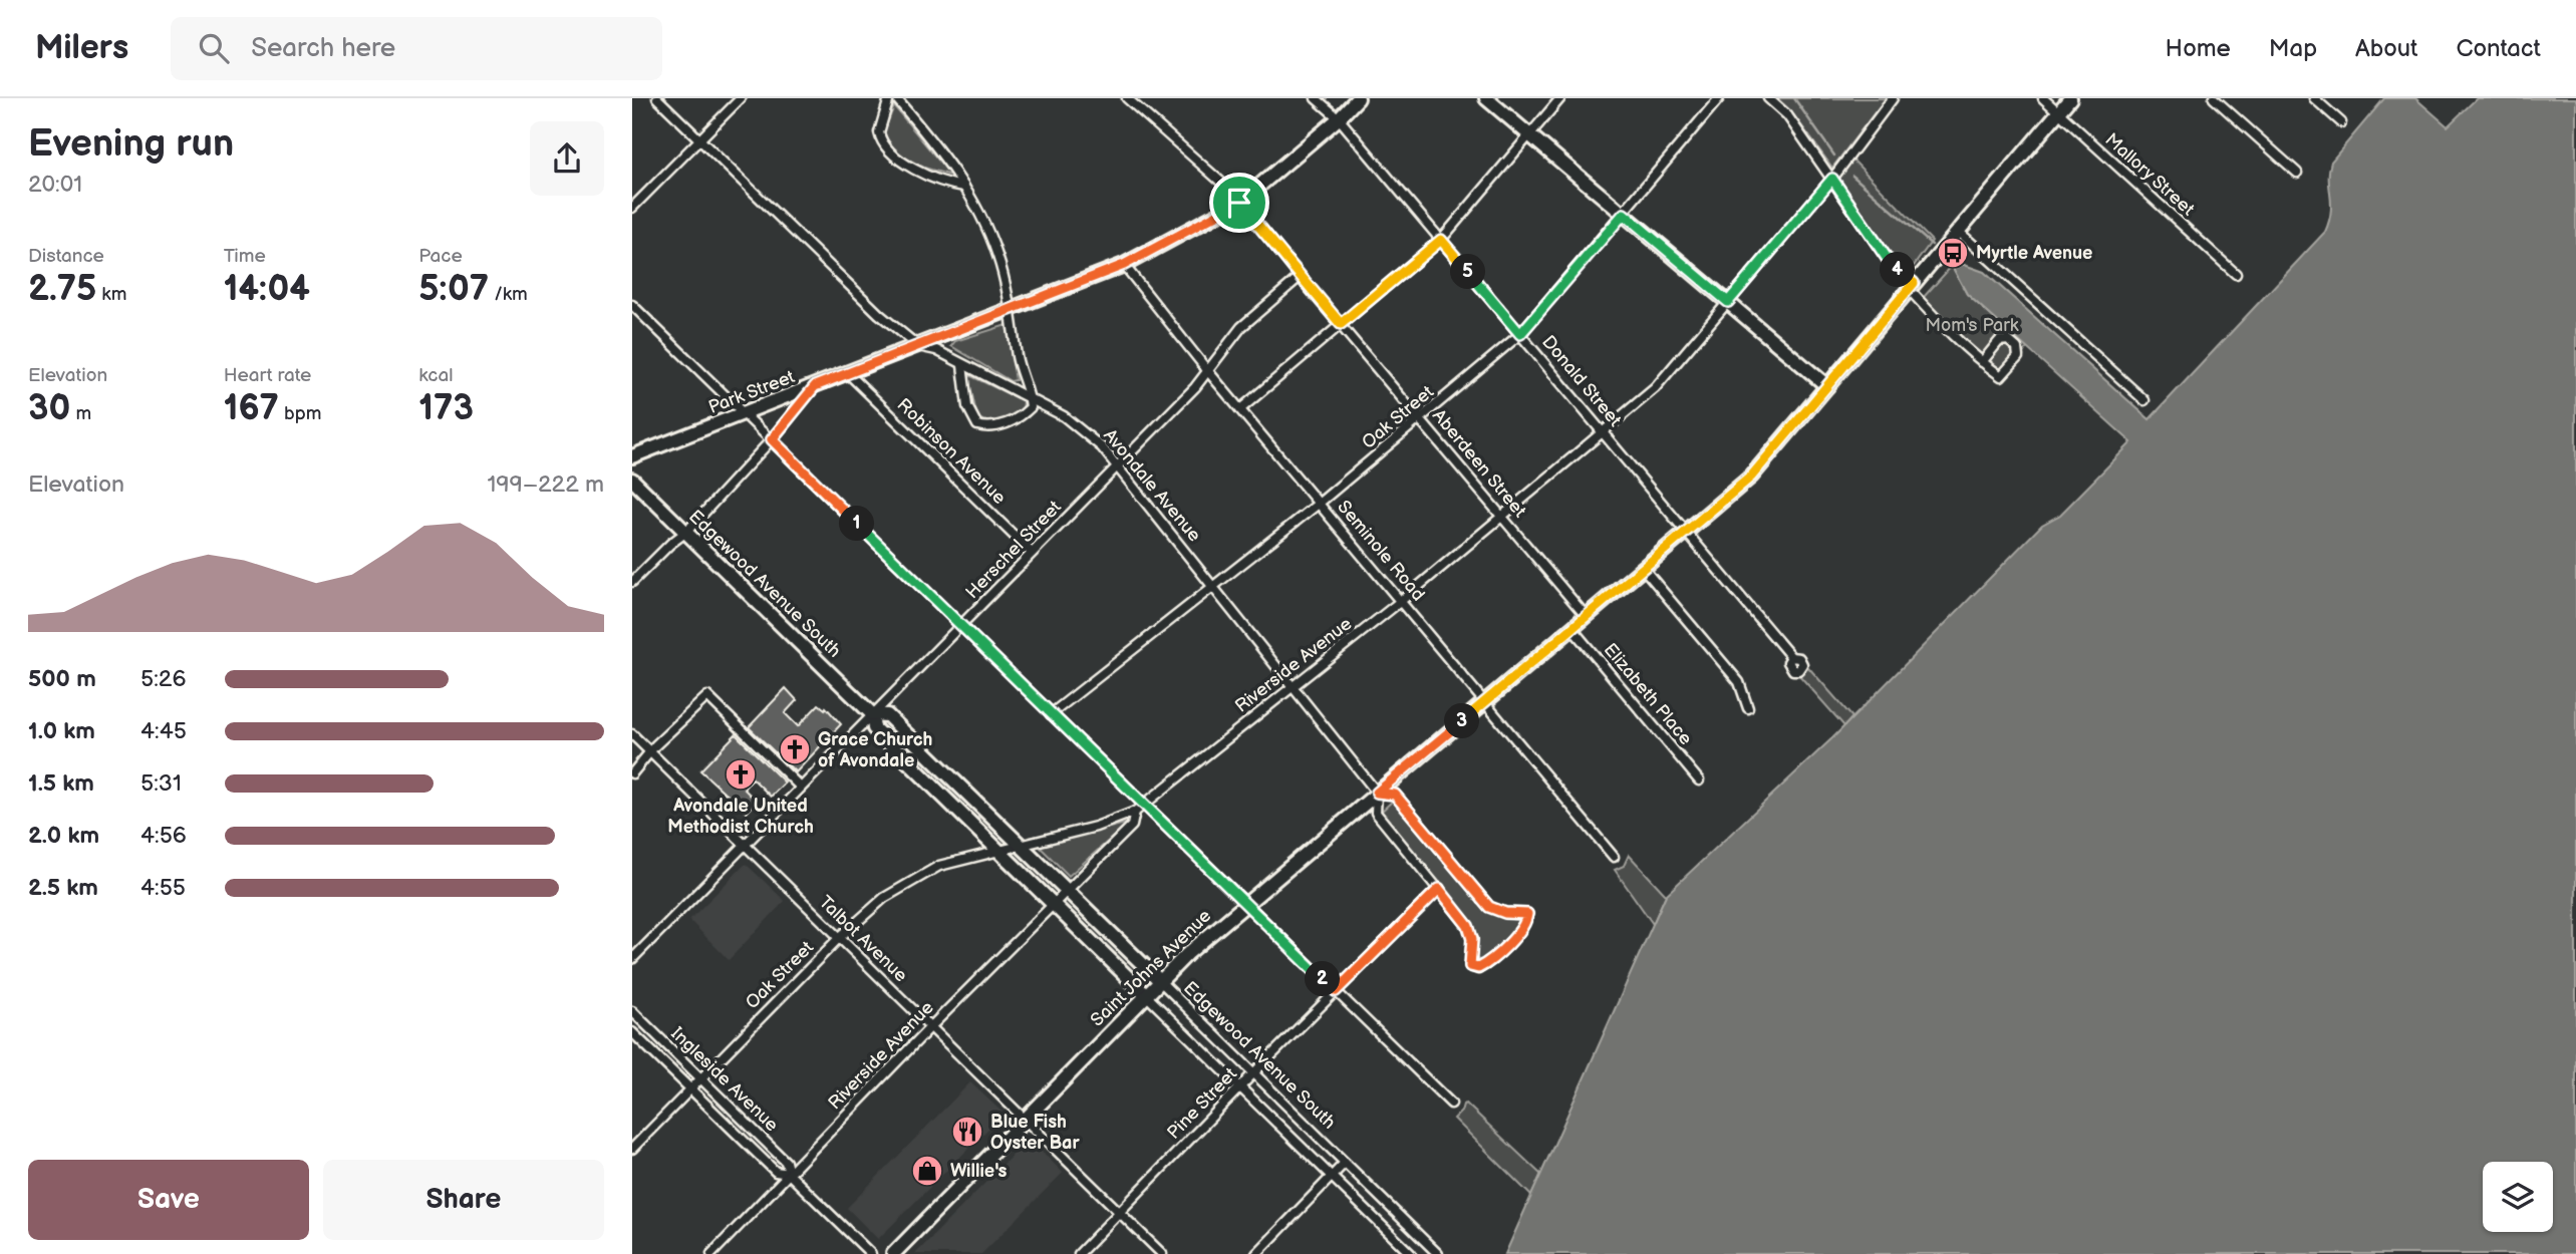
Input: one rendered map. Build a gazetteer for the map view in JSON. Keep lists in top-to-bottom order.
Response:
{
  "streets": {
    "main road": ["Park Street", "Edgewood Avenue South", "Saint Johns Avenue"],
    "street": [
      "Mallory Street",
      "Donald Street",
      "Oak Street",
      "Robinson Avenue",
      "Aberdeen Street",
      "Avondale Avenue",
      "Herschel Street",
      "Seminole Road",
      "Riverside Avenue",
      "Elizabeth Place",
      "Talbot Avenue",
      "Ingleside Avenue",
      "Pine Street"
    ]
  },
  "crossings": [
    ["Mallory Street", "Saint Johns Avenue"],
    ["Donald Street", "Park Street"],
    ["Donald Street", "Oak Street"],
    ["Donald Street", "Riverside Avenue"],
    ["Donald Street", "Saint Johns Avenue"],
    ["Park Street", "Robinson Avenue"],
    ["Park Street", "Aberdeen Street"],
    ["Park Street", "Avondale Avenue"],
    ["Park Street", "Seminole Road"],
    ["Oak Street", "Aberdeen Street"],
    ["Oak Street", "Avondale Avenue"],
    ["Oak Street", "Seminole Road"],
    ["Oak Street", "Edgewood Avenue South"],
    ["Oak Street", "Riverside Avenue"],
    ["Oak Street", "Talbot Avenue"],
    ["Oak Street", "Ingleside Avenue"],
    ["Robinson Avenue", "Herschel Street"],
    ["Aberdeen Street", "Herschel Street"],
    ["Aberdeen Street", "Riverside Avenue"],
    ["Aberdeen Street", "Saint Johns Avenue"],
    ["Avondale Avenue", "Herschel Street"],
    ["Avondale Avenue", "Riverside Avenue"],
    ["Avondale Avenue", "Saint Johns Avenue"],
    ["Herschel Street", "Seminole Road"],
    ["Herschel Street", "Edgewood Avenue South"],
    ["Herschel Street", "Talbot Avenue"],
    ["Seminole Road", "Riverside Avenue"],
    ["Seminole Road", "Saint Johns Avenue"],
    ["Edgewood Avenue South", "Riverside Avenue"],
    ["Edgewood Avenue South", "Saint Johns Avenue"],
    ["Edgewood Avenue South", "Pine Street"],
    ["Riverside Avenue", "Talbot Avenue"],
    ["Riverside Avenue", "Ingleside Avenue"],
    ["Elizabeth Place", "Saint Johns Avenue"],
    ["Talbot Avenue", "Saint Johns Avenue"],
    ["Talbot Avenue", "Pine Street"]
  ],
  "parks": ["Mom's Park"],
  "places": {
    "bus stop": ["Myrtle Avenue"],
    "church": ["Grace Church of Avondale", "Avondale United Methodist Church"],
    "restaurant": ["Blue Fish Oyster Bar"],
    "shop": ["Willie's"]
  },
  "page": {
    "header": "Milers",
    "search": "Search here",
    "nav": [
      "Home",
      "Map",
      "About",
      "Contact"
    ],
    "heading": ["Evening run", "20:01"],
    "stats": [
      ["Distance", "2.75 km"],
      ["Time", "14:04"],
      ["Pace", "5:07 /km"],
      ["Elevation", "30 m"],
      ["Heart rate", "167 bpm"],
      ["kcal", "173"]
    ],
    "pins": [
      "4",
      "5",
      "1",
      "3",
      "2"
    ],
    "chart": ["Elevation", "199–222 m"],
    "list": [
      {
        "name": "500 m",
        "note": "5:26"
      },
      {
        "name": "1.0 km",
        "note": "4:45"
      },
      {
        "name": "1.5 km",
        "note": "5:31"
      },
      {
        "name": "2.0 km",
        "note": "4:56"
      },
      {
        "name": "2.5 km",
        "note": "4:55"
      }
    ],
    "buttons": ["Save", "Share"]
  }
}
